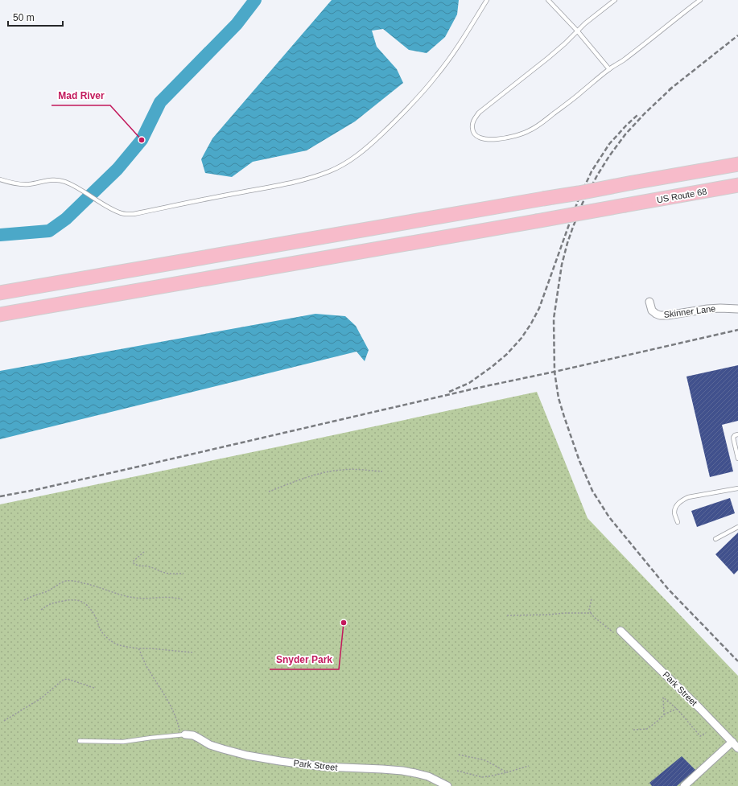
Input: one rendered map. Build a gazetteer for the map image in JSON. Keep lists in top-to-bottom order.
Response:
{
  "streets": {
    "highway": ["US Route 68"],
    "street": ["Skinner Lane", "Park Street"]
  },
  "places": ["Mad River", "Snyder Park"],
  "scale_bar": "50 m"
}
